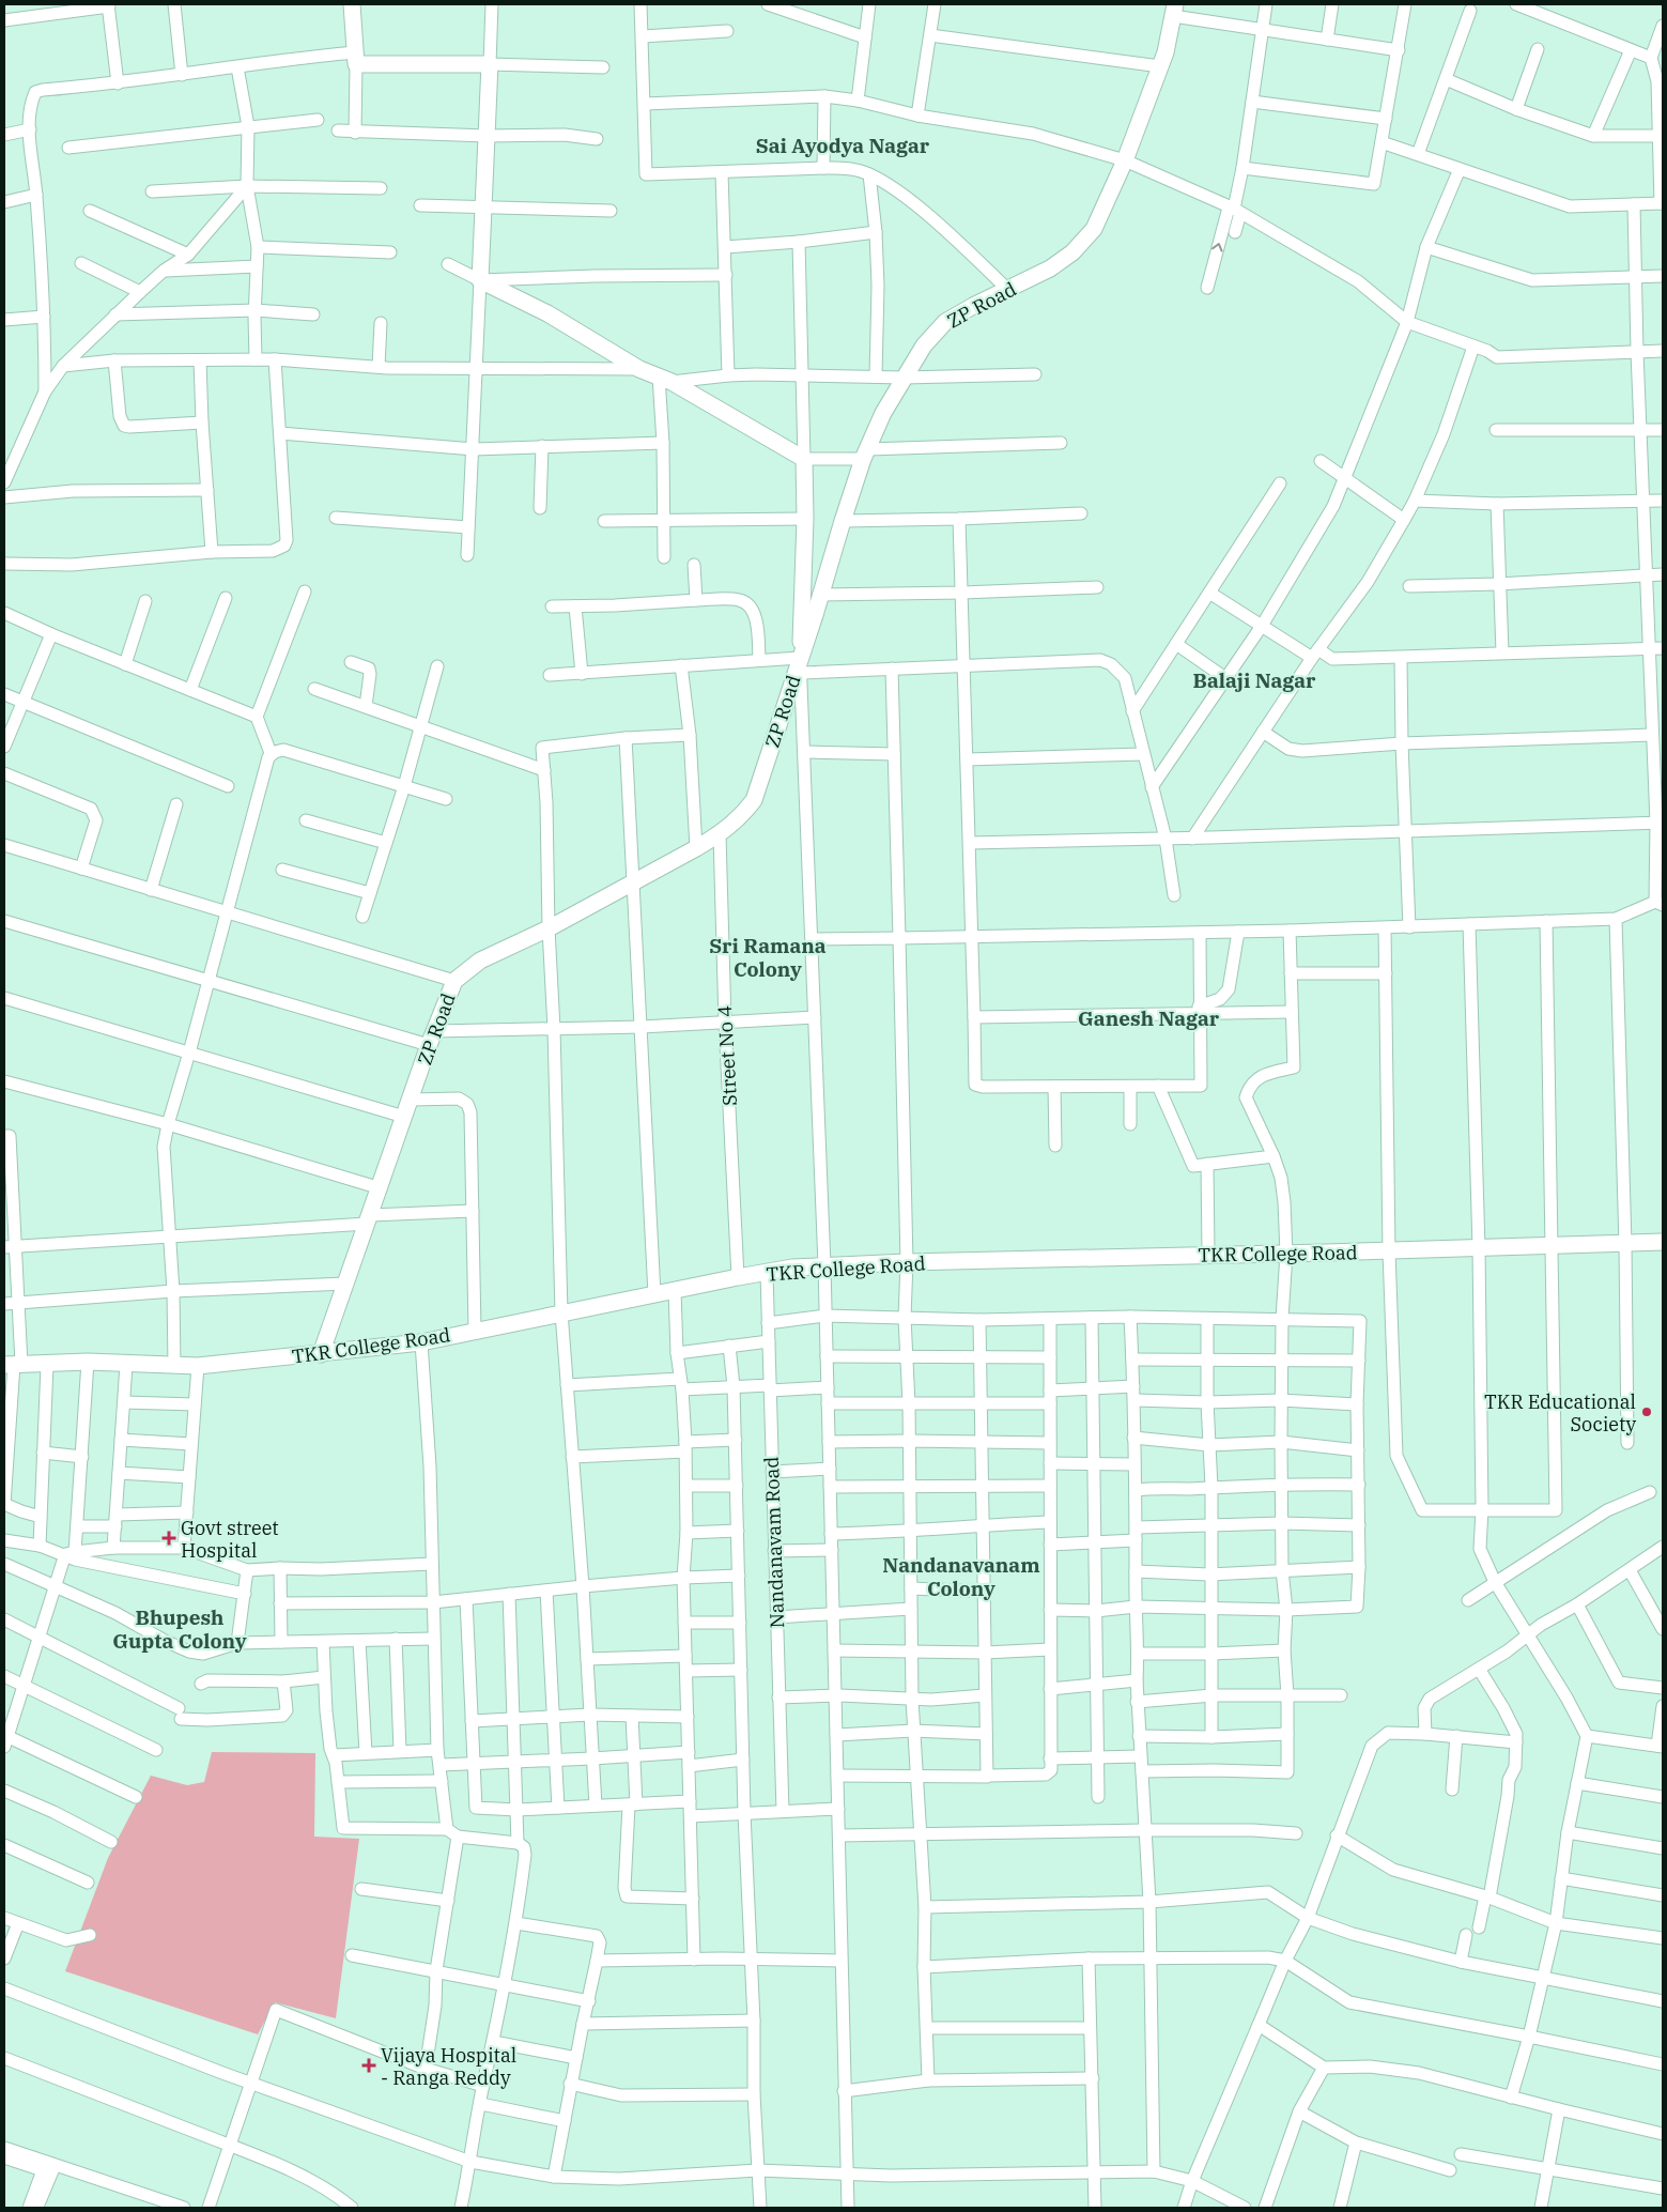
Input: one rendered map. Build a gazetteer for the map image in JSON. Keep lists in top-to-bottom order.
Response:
{
  "streets": {
    "street": [
      "ZP Road",
      "Street No 4",
      "TKR College Road",
      "Nandanavam Road"
    ]
  },
  "crossings": [
    ["ZP Road", "Street No 4"],
    ["ZP Road", "TKR College Road"],
    ["Street No 4", "TKR College Road"],
    ["TKR College Road", "Nandanavam Road"]
  ],
  "districts": [
    "Sai Ayodya Nagar",
    "Balaji Nagar",
    "Sri Ramana Colony",
    "Ganesh Nagar",
    "Nandanavanam Colony",
    "Bhupesh Gupta Colony"
  ],
  "places": {
    "other": ["TKR Educational Society"],
    "health": ["Govt street Hospital", "Vijaya Hospital - Ranga Reddy"]
  }
}
